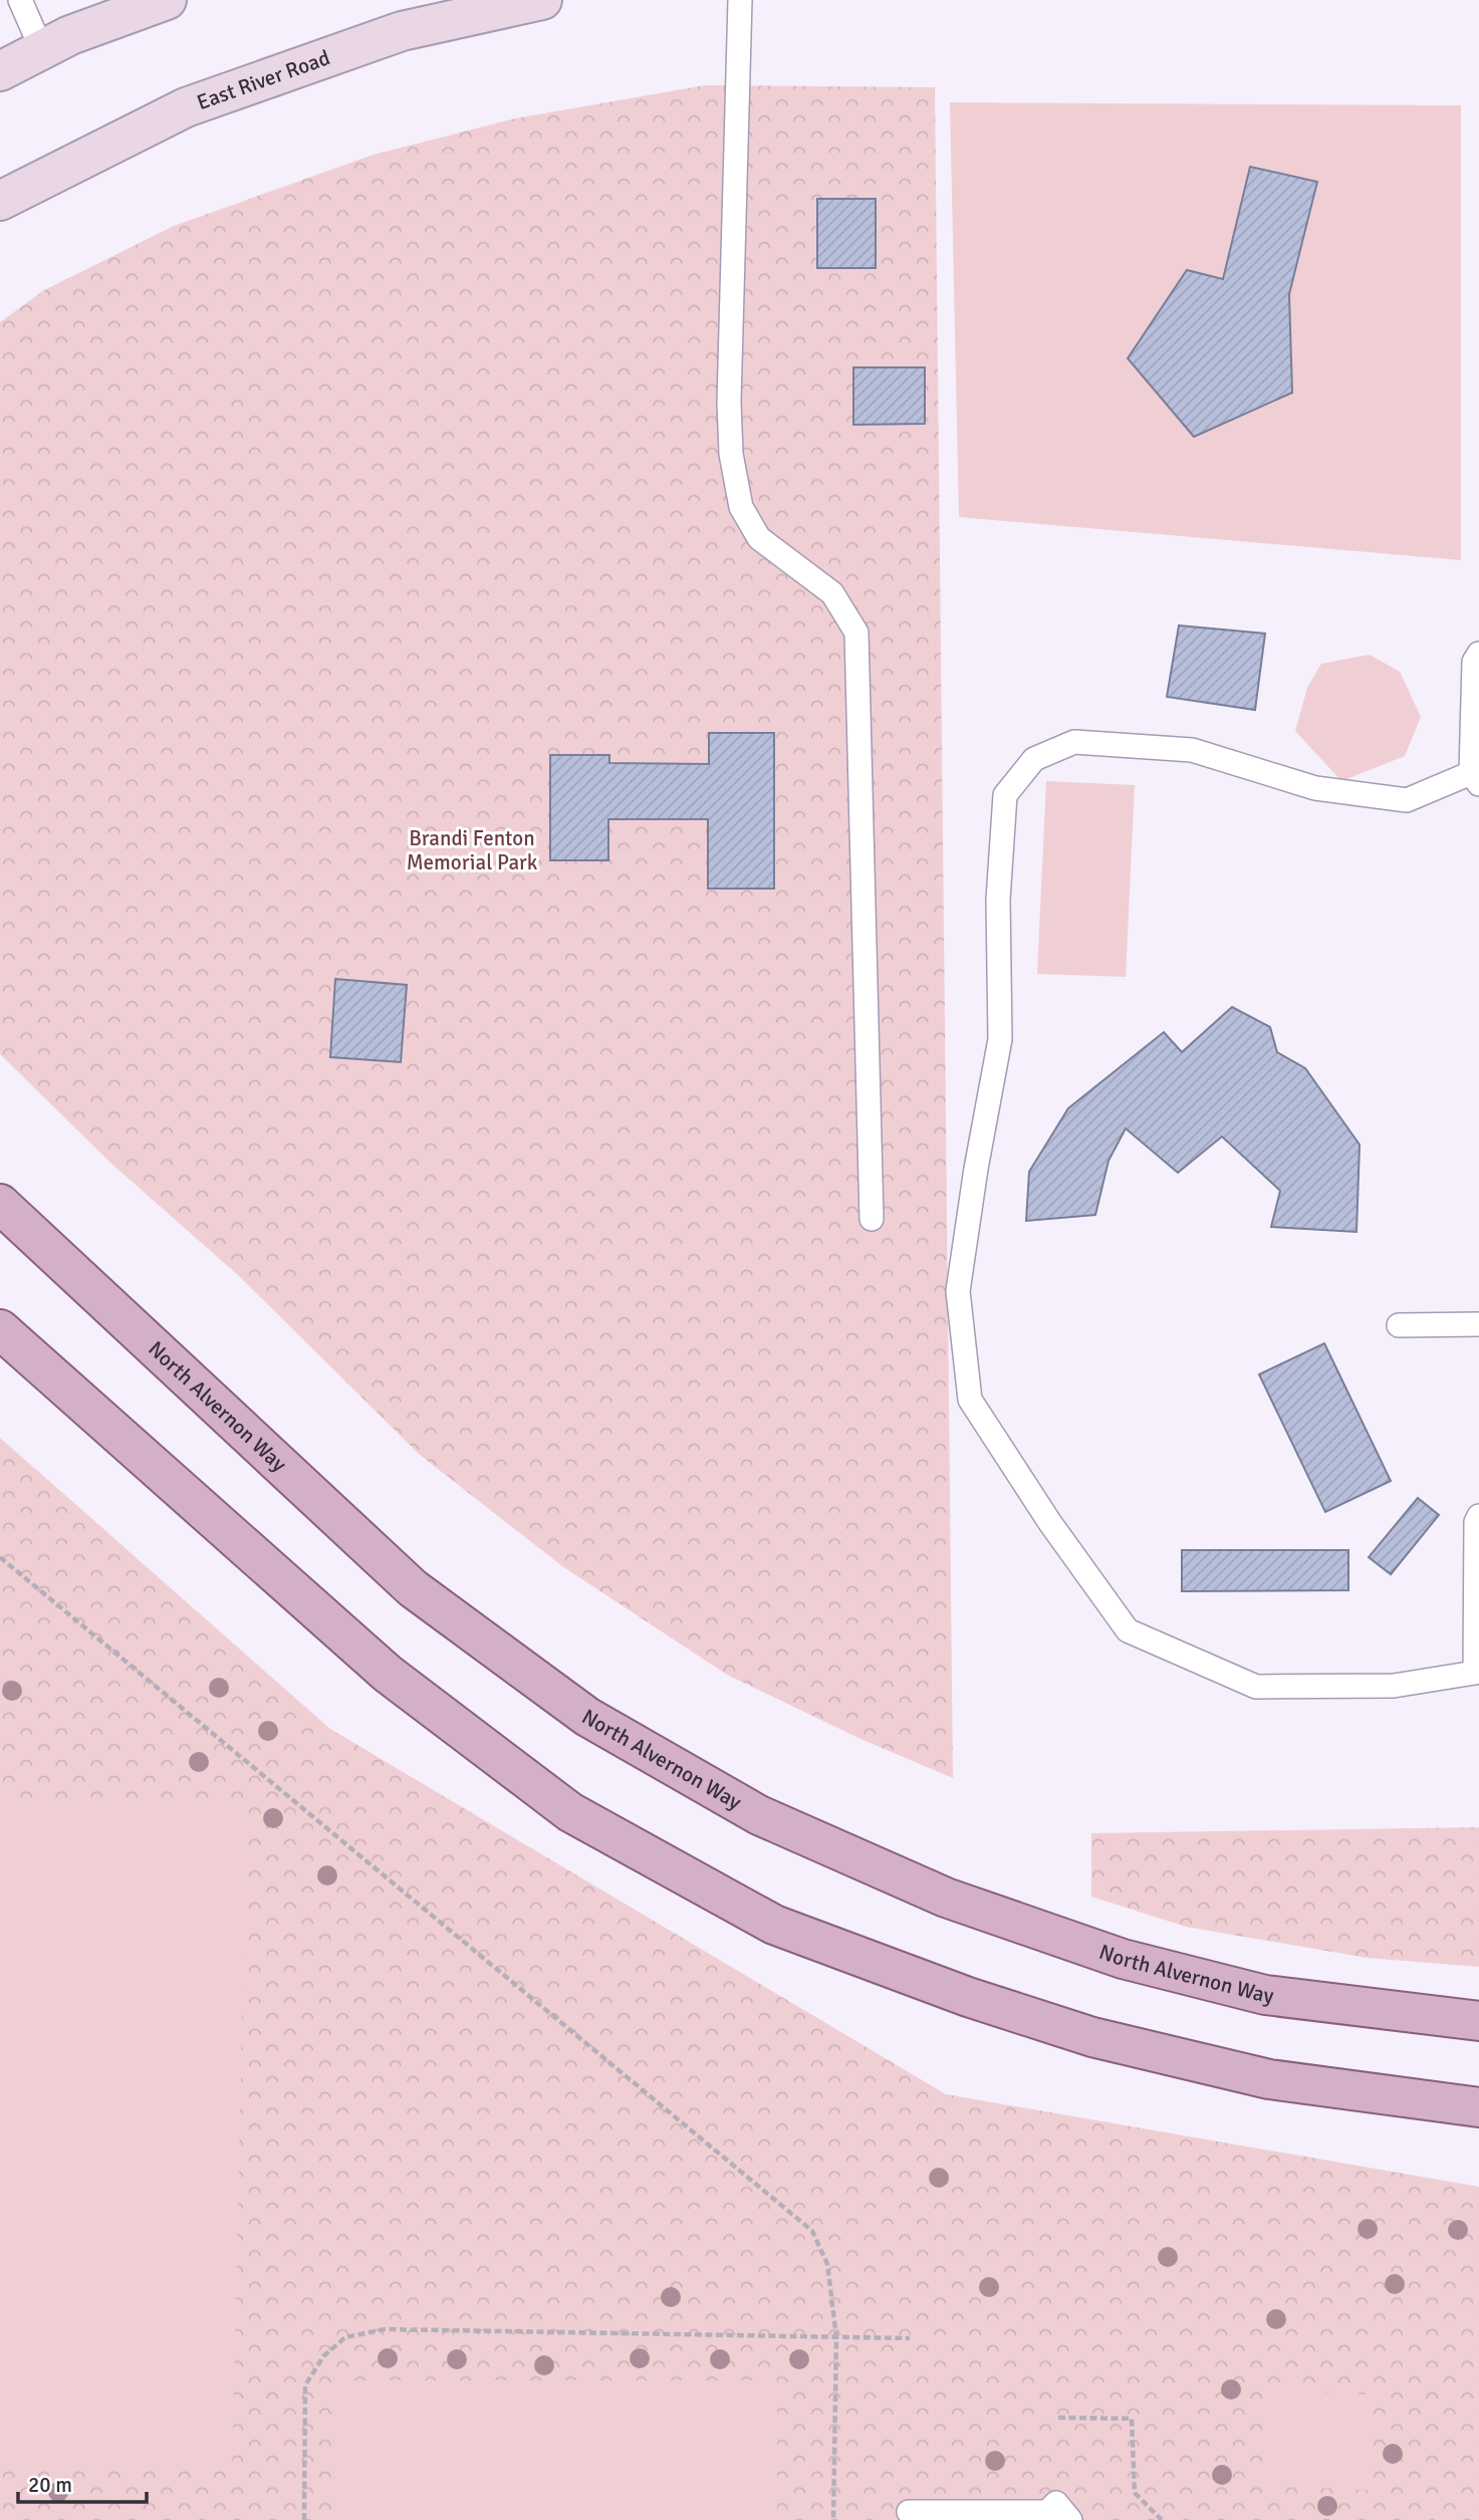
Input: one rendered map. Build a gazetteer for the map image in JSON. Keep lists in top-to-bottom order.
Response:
{
  "streets": {
    "main road": ["North Alvernon Way"],
    "street": ["East River Road"]
  },
  "parks": ["Brandi Fenton Memorial Park"],
  "scale_bar": "20 m"
}
